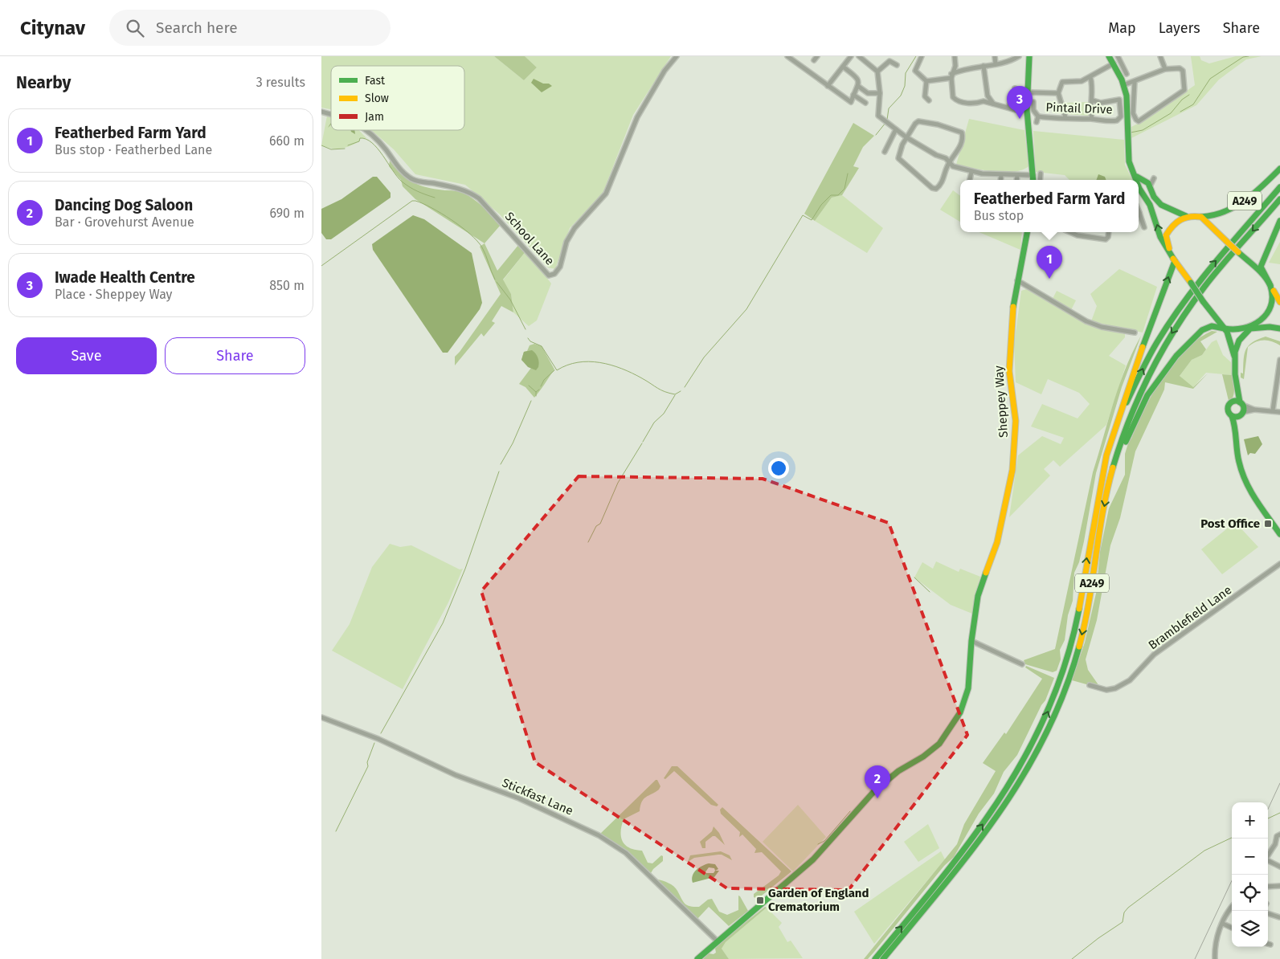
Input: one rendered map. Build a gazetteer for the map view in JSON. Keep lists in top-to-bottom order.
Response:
{
  "streets": {
    "main road": ["A249", "Sheppey Way"],
    "street": [
      "Pintail Drive",
      "School Lane",
      "Bramblefield Lane",
      "Stickfast Lane"
    ]
  },
  "crossings": [
    ["Sheppey Way", "Stickfast Lane"]
  ],
  "places": {
    "transit": ["Post Office", "Garden of England Crematorium"]
  },
  "legend": ["Fast", "Slow", "Jam"],
  "page": {
    "header": "Citynav",
    "search": "Search here",
    "nav": ["Map", "Layers", "Share"],
    "heading": ["Nearby", "3 results"],
    "pins": ["3", "1", "2"],
    "list": [
      {
        "mark": "1",
        "name": "Featherbed Farm Yard",
        "note": "Bus stop · Featherbed Lane",
        "value": "660 m"
      },
      {
        "mark": "2",
        "name": "Dancing Dog Saloon",
        "note": "Bar · Grovehurst Avenue",
        "value": "690 m"
      },
      {
        "mark": "3",
        "name": "Iwade Health Centre",
        "note": "Place · Sheppey Way",
        "value": "850 m"
      }
    ],
    "popup": ["Featherbed Farm Yard", "Bus stop"],
    "buttons": ["Save", "Share"],
    "map_buttons": ["+", "−"]
  }
}
